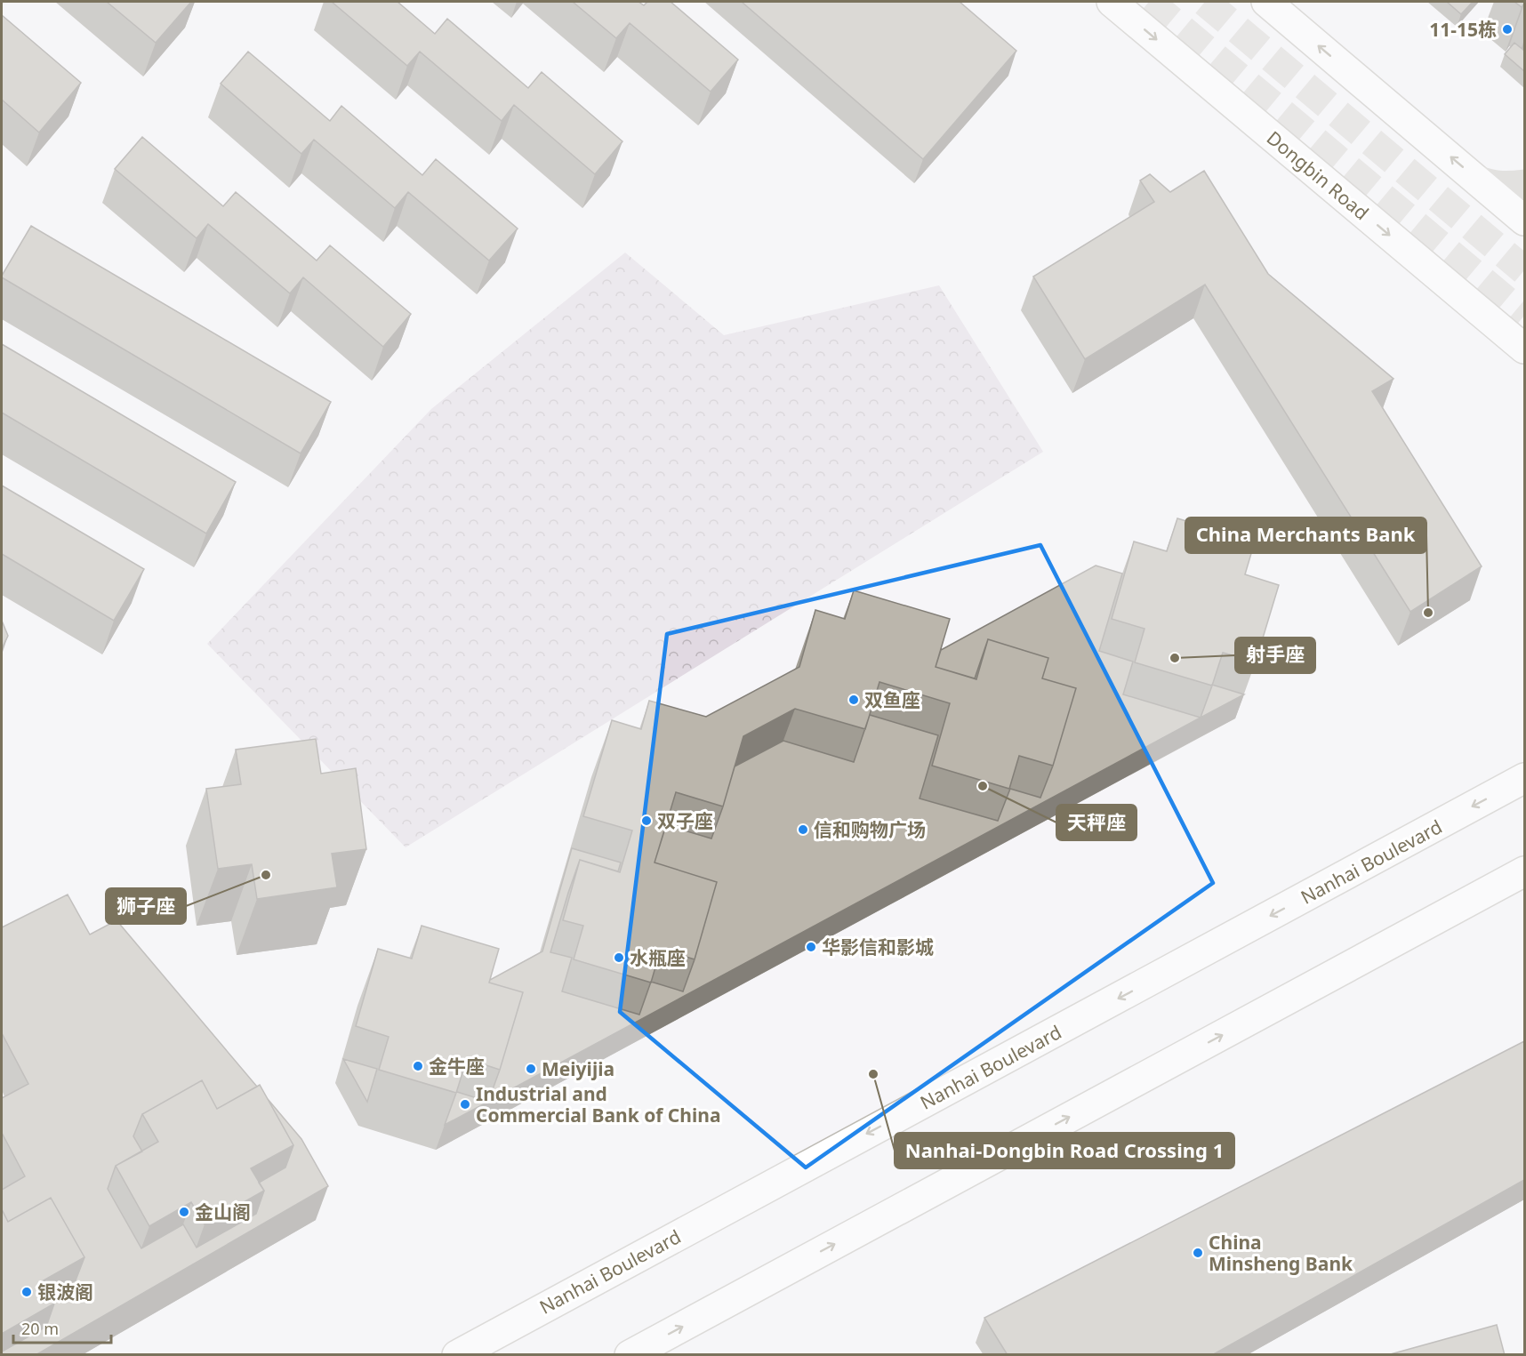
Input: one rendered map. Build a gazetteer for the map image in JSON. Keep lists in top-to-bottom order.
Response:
{
  "streets": {
    "main road": ["Dongbin Road", "Nanhai Boulevard"]
  },
  "places": [
    "11-15栋",
    "China Merchants Bank",
    "射手座",
    "双鱼座",
    "天秤座",
    "双子座",
    "信和购物广场",
    "狮子座",
    "华影信和影城",
    "水瓶座",
    "金牛座",
    "Meiyijia",
    "Nanhai-Dongbin Road Crossing 1",
    "Industrial and Commercial Bank of China",
    "金山阁",
    "China Minsheng Bank",
    "银波阁"
  ],
  "scale_bar": "20 m"
}
